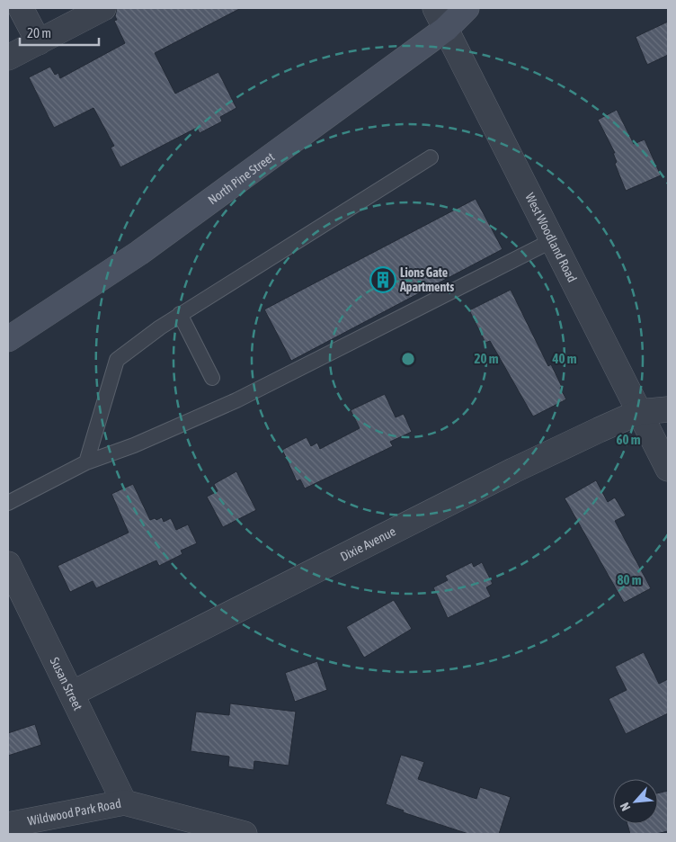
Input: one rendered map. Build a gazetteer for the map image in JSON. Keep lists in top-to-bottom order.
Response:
{
  "streets": {
    "main road": ["North Pine Street"],
    "street": [
      "West Woodland Road",
      "Dixie Avenue",
      "Susan Street",
      "Wildwood Park Road"
    ]
  },
  "crossings": [
    ["North Pine Street", "West Woodland Road"],
    ["West Woodland Road", "Dixie Avenue"],
    ["Dixie Avenue", "Susan Street"],
    ["Susan Street", "Wildwood Park Road"]
  ],
  "places": {
    "building": ["Lions Gate Apartments"]
  },
  "scale_bar": "20 m",
  "north": "bottom left",
  "rings": [
    "20 m",
    "40 m",
    "60 m",
    "80 m"
  ]
}
